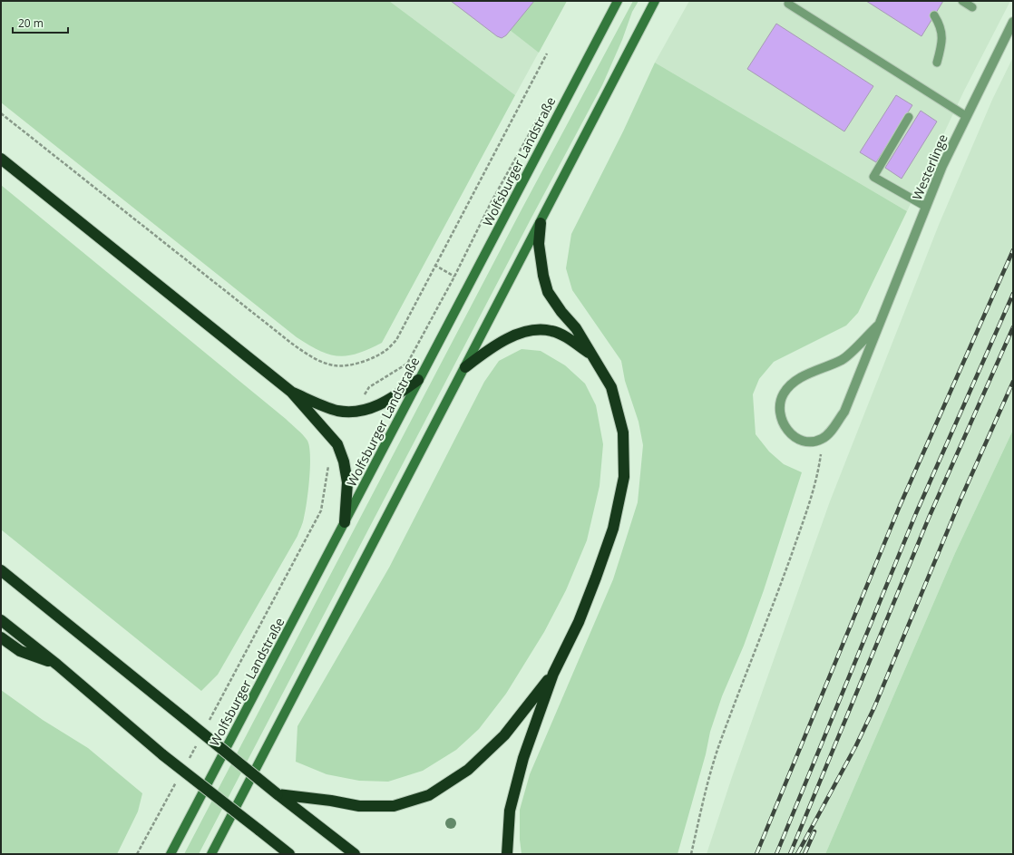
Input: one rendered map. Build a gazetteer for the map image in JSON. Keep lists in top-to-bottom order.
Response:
{
  "streets": {
    "main road": ["Wolfsburger Landstraße"],
    "street": ["Westerlinge"]
  },
  "scale_bar": "20 m"
}
